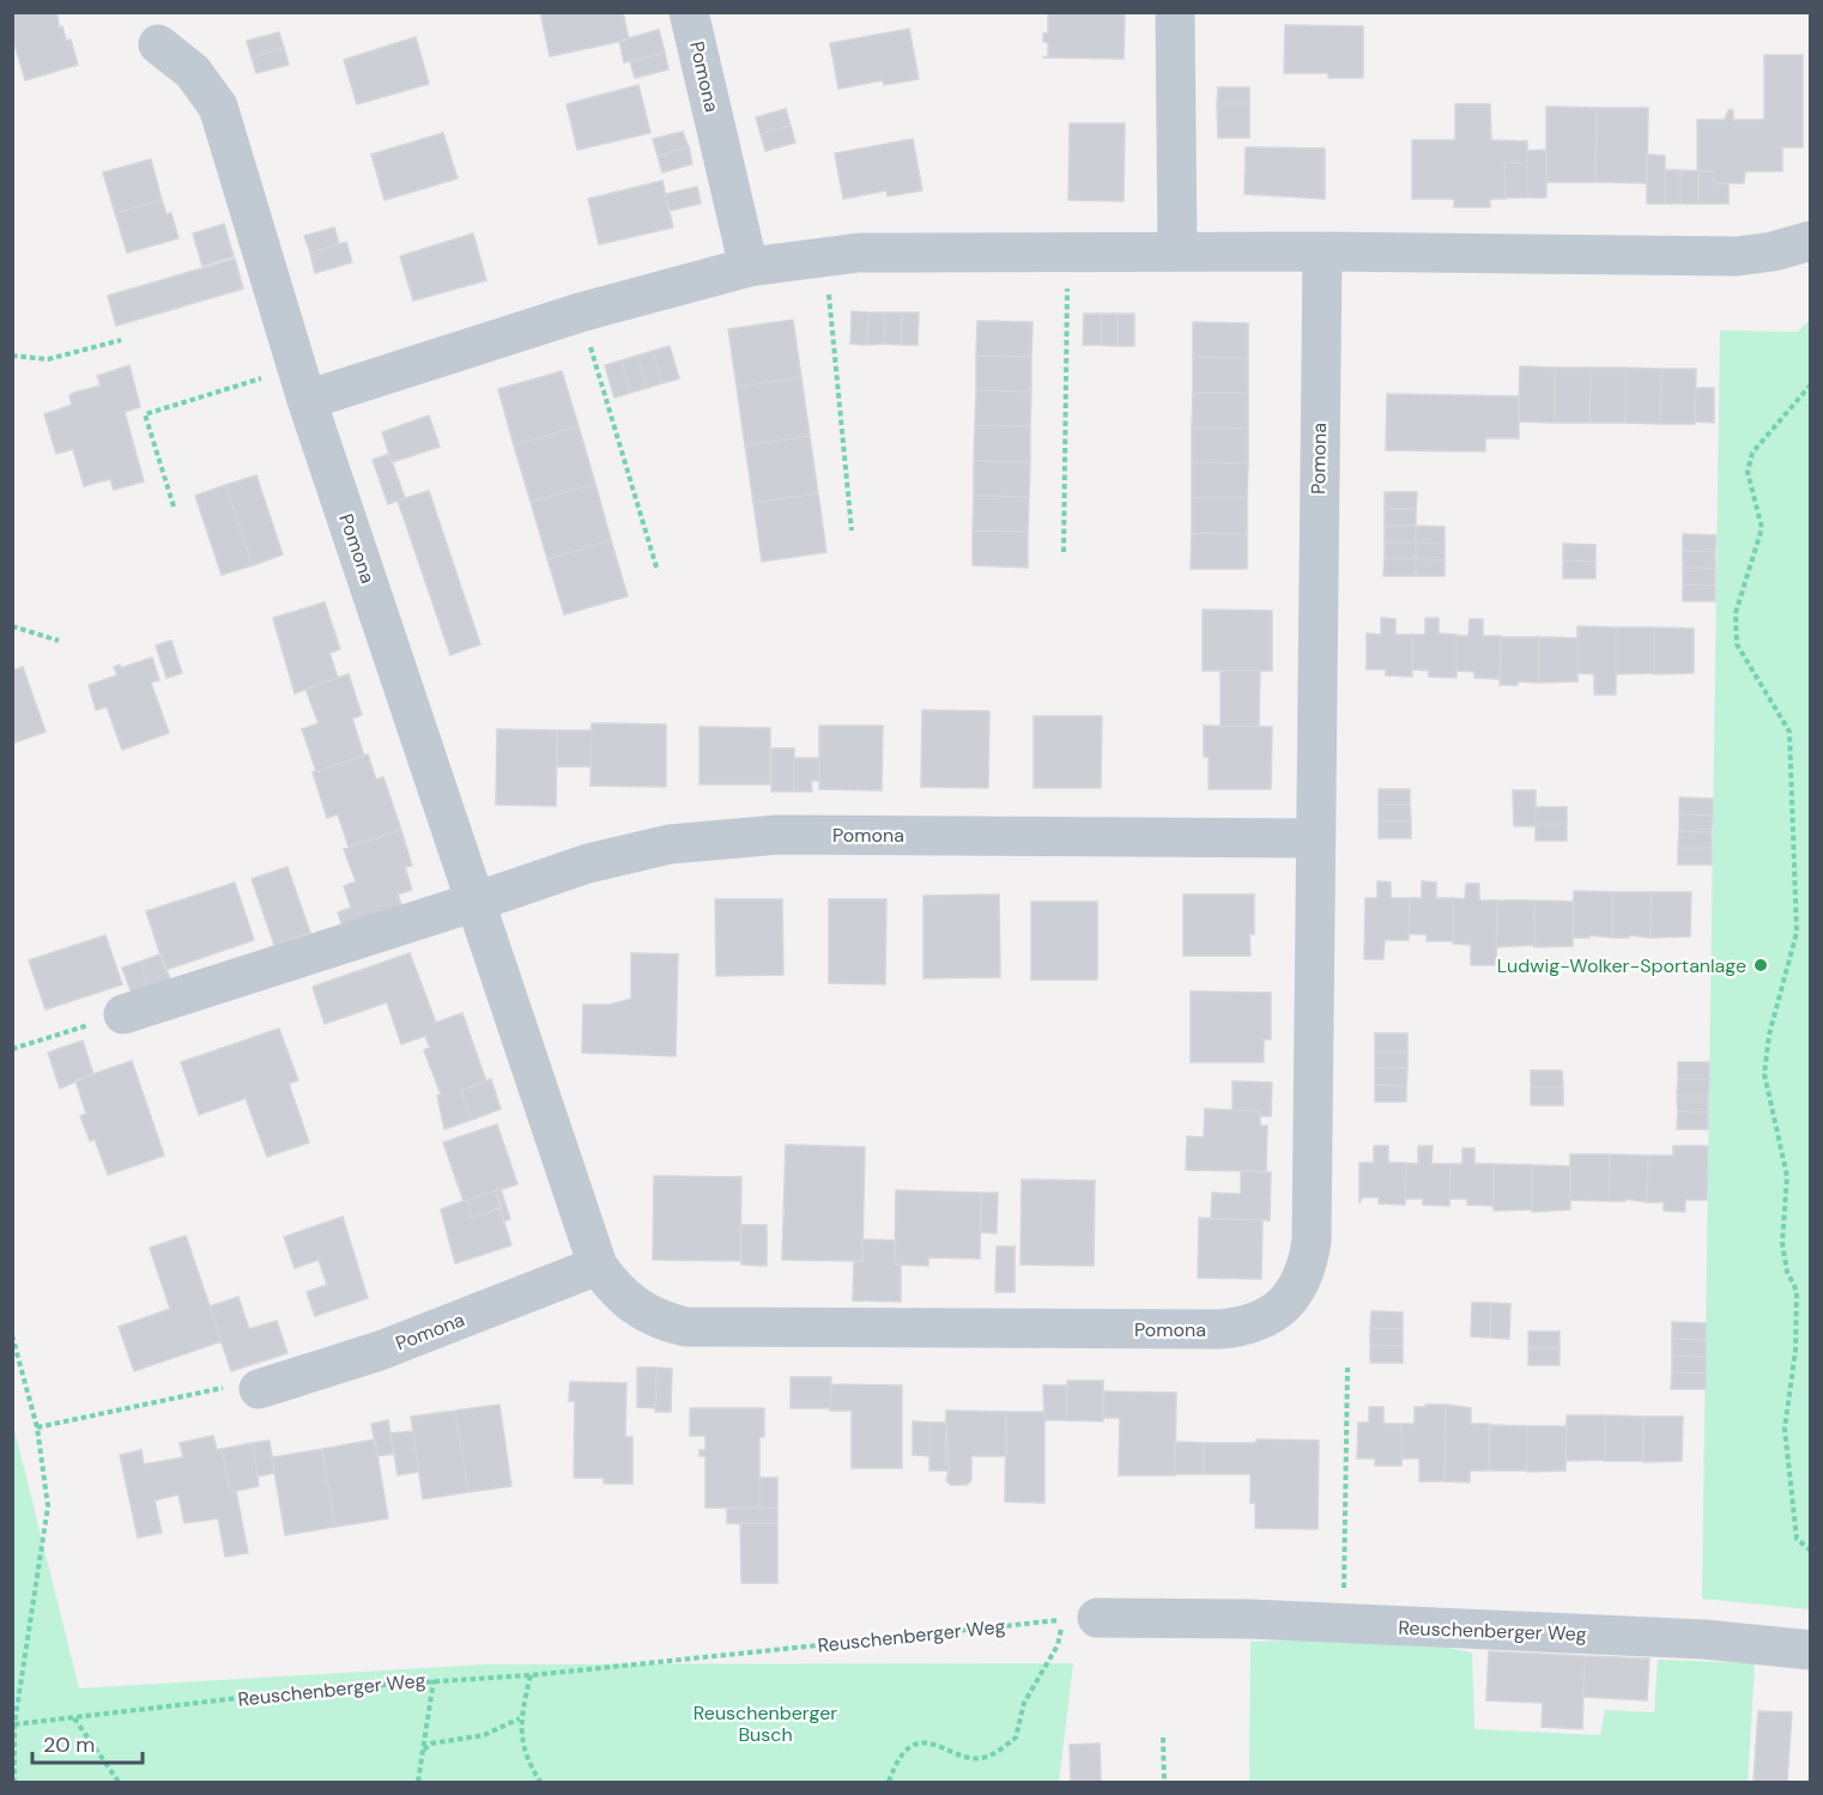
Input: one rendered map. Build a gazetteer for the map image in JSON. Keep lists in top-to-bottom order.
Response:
{
  "streets": {
    "street": ["Pomona", "Reuschenberger Weg"]
  },
  "parks": ["Reuschenberger Busch"],
  "places": ["Ludwig-Wolker-Sportanlage"],
  "scale_bar": "20 m"
}
